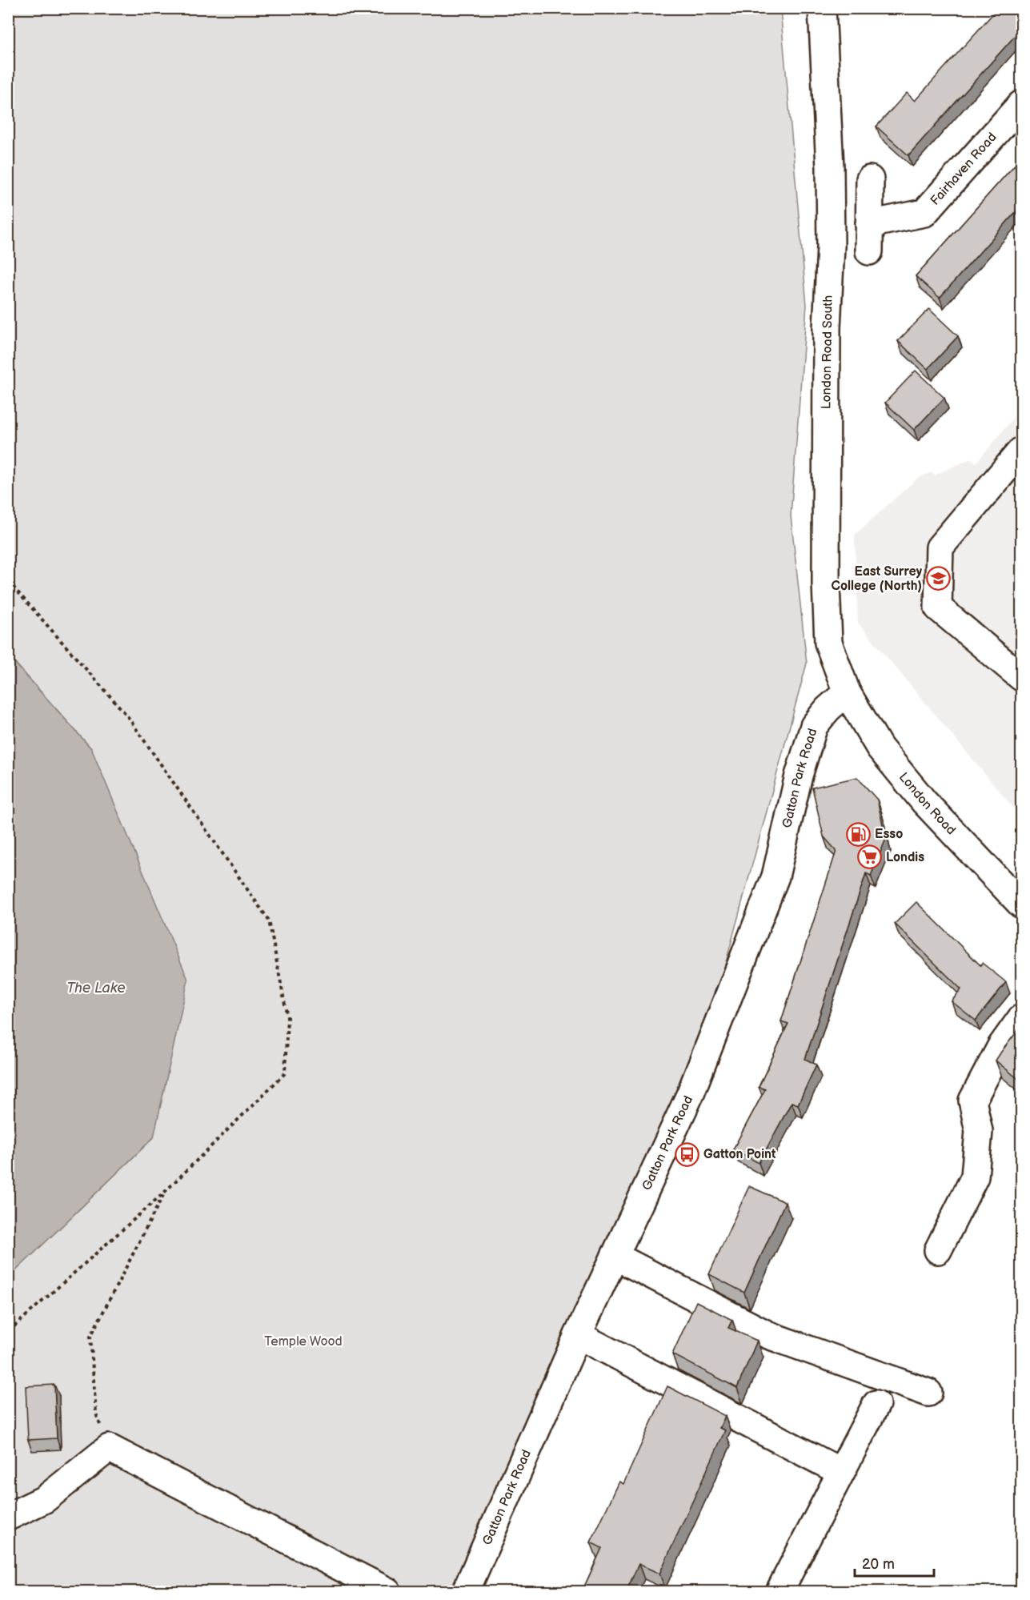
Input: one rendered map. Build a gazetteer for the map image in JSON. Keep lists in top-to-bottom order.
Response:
{
  "streets": {
    "main road": [
      "Fairhaven Road",
      "London Road South",
      "Gatton Park Road",
      "London Road"
    ]
  },
  "crossings": [
    ["London Road South", "Gatton Park Road"],
    ["London Road South", "London Road"],
    ["Gatton Park Road", "London Road"]
  ],
  "water": ["The Lake"],
  "parks": ["Temple Wood"],
  "places": {
    "school or university": ["East Surrey College (North)"],
    "fuel station": ["Esso"],
    "supermarket": ["Londis"],
    "bus stop": ["Gatton Point"]
  },
  "scale_bar": "20 m"
}
